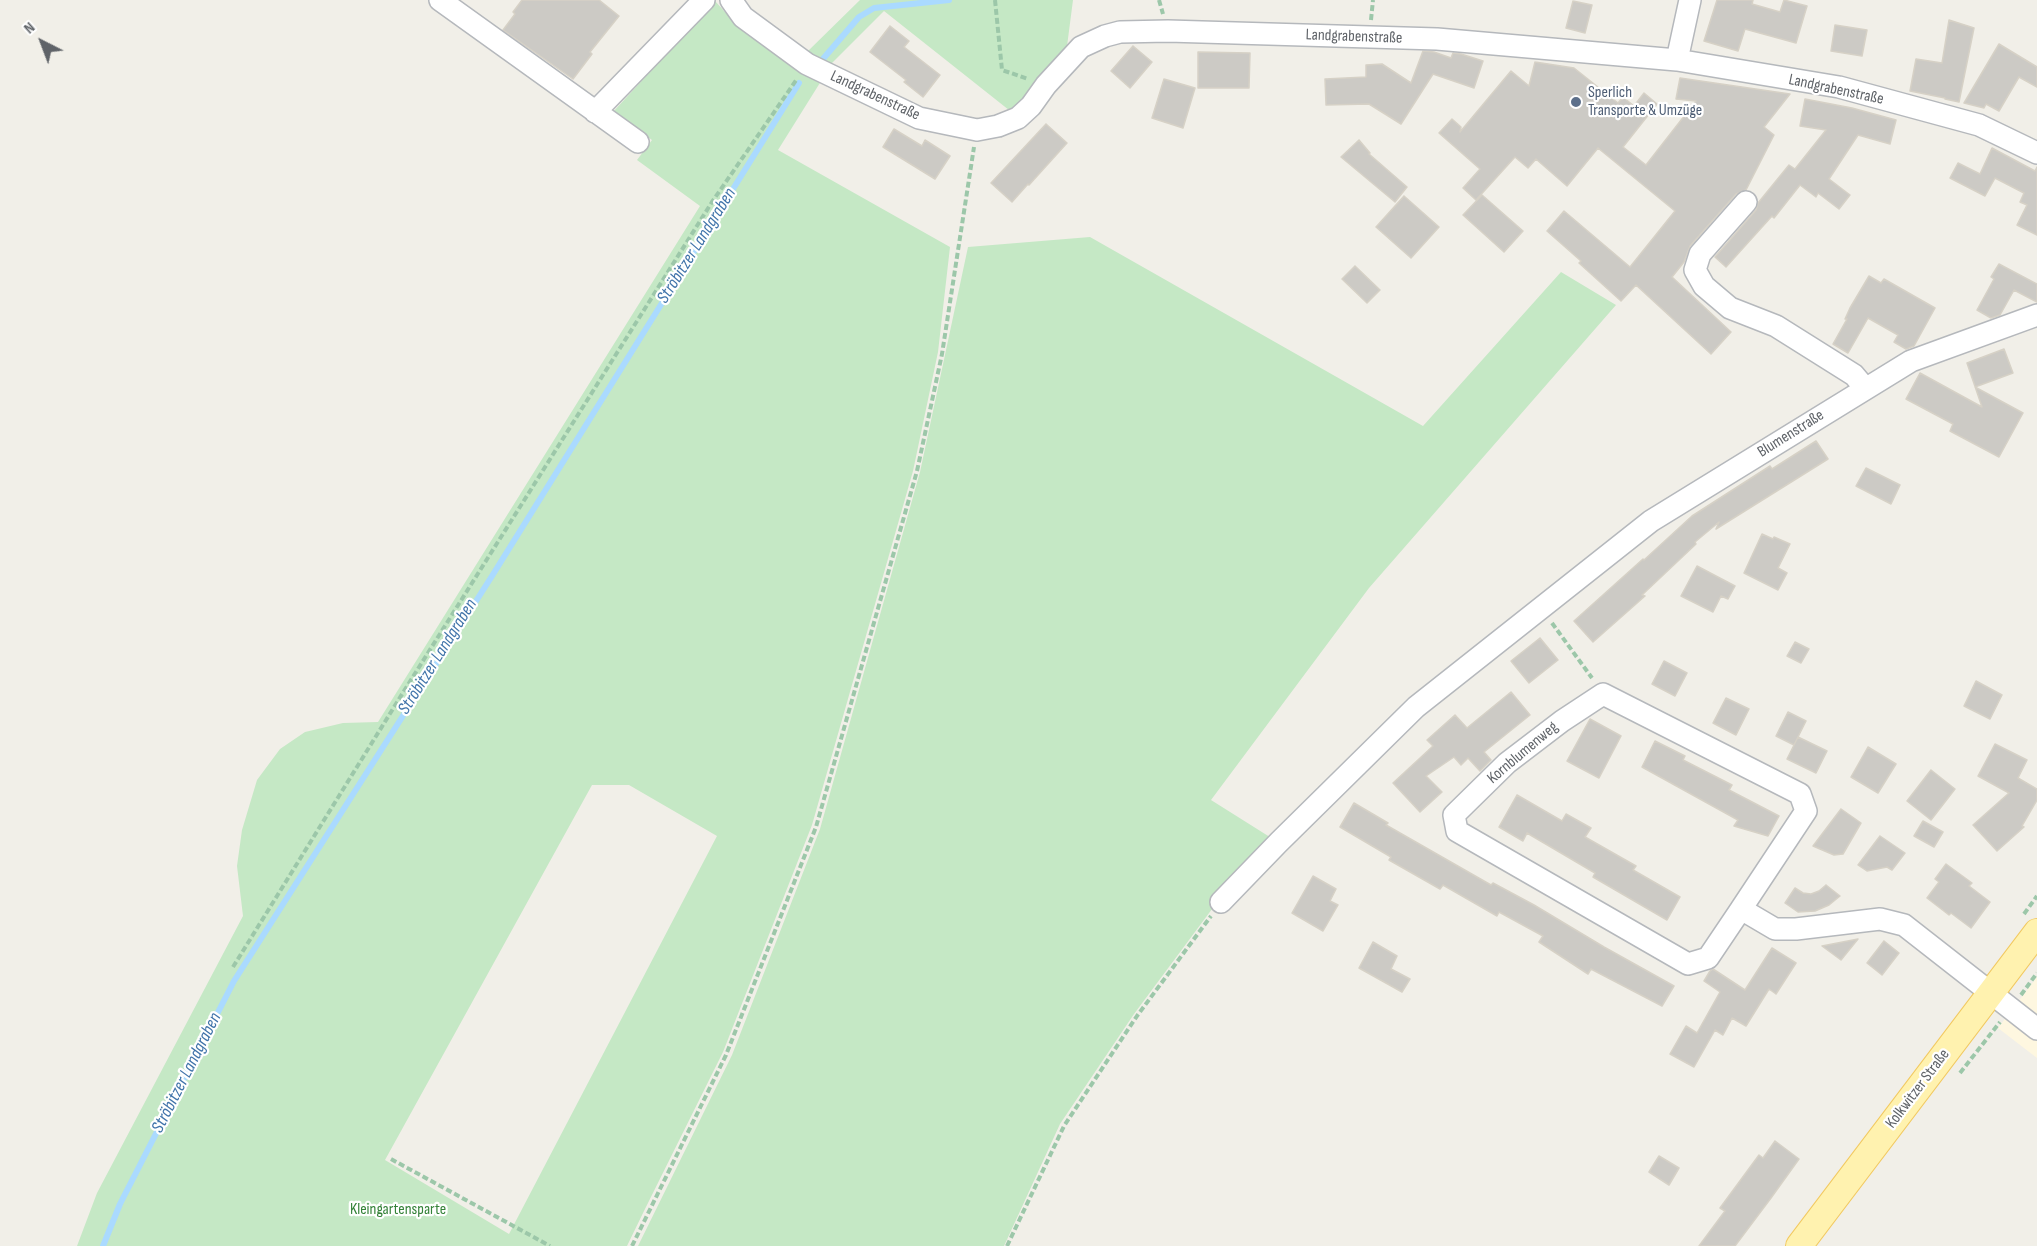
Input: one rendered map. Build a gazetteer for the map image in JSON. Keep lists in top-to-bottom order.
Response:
{
  "streets": {
    "main road": ["Kolkwitzer Straße"],
    "street": ["Landgrabenstraße", "Blumenstraße", "Kornblumenweg"]
  },
  "water": ["Ströbitzer Landgraben"],
  "parks": ["Kleingartensparte"],
  "places": ["Sperlich Transporte & Umzüge"],
  "north": "top left"
}
